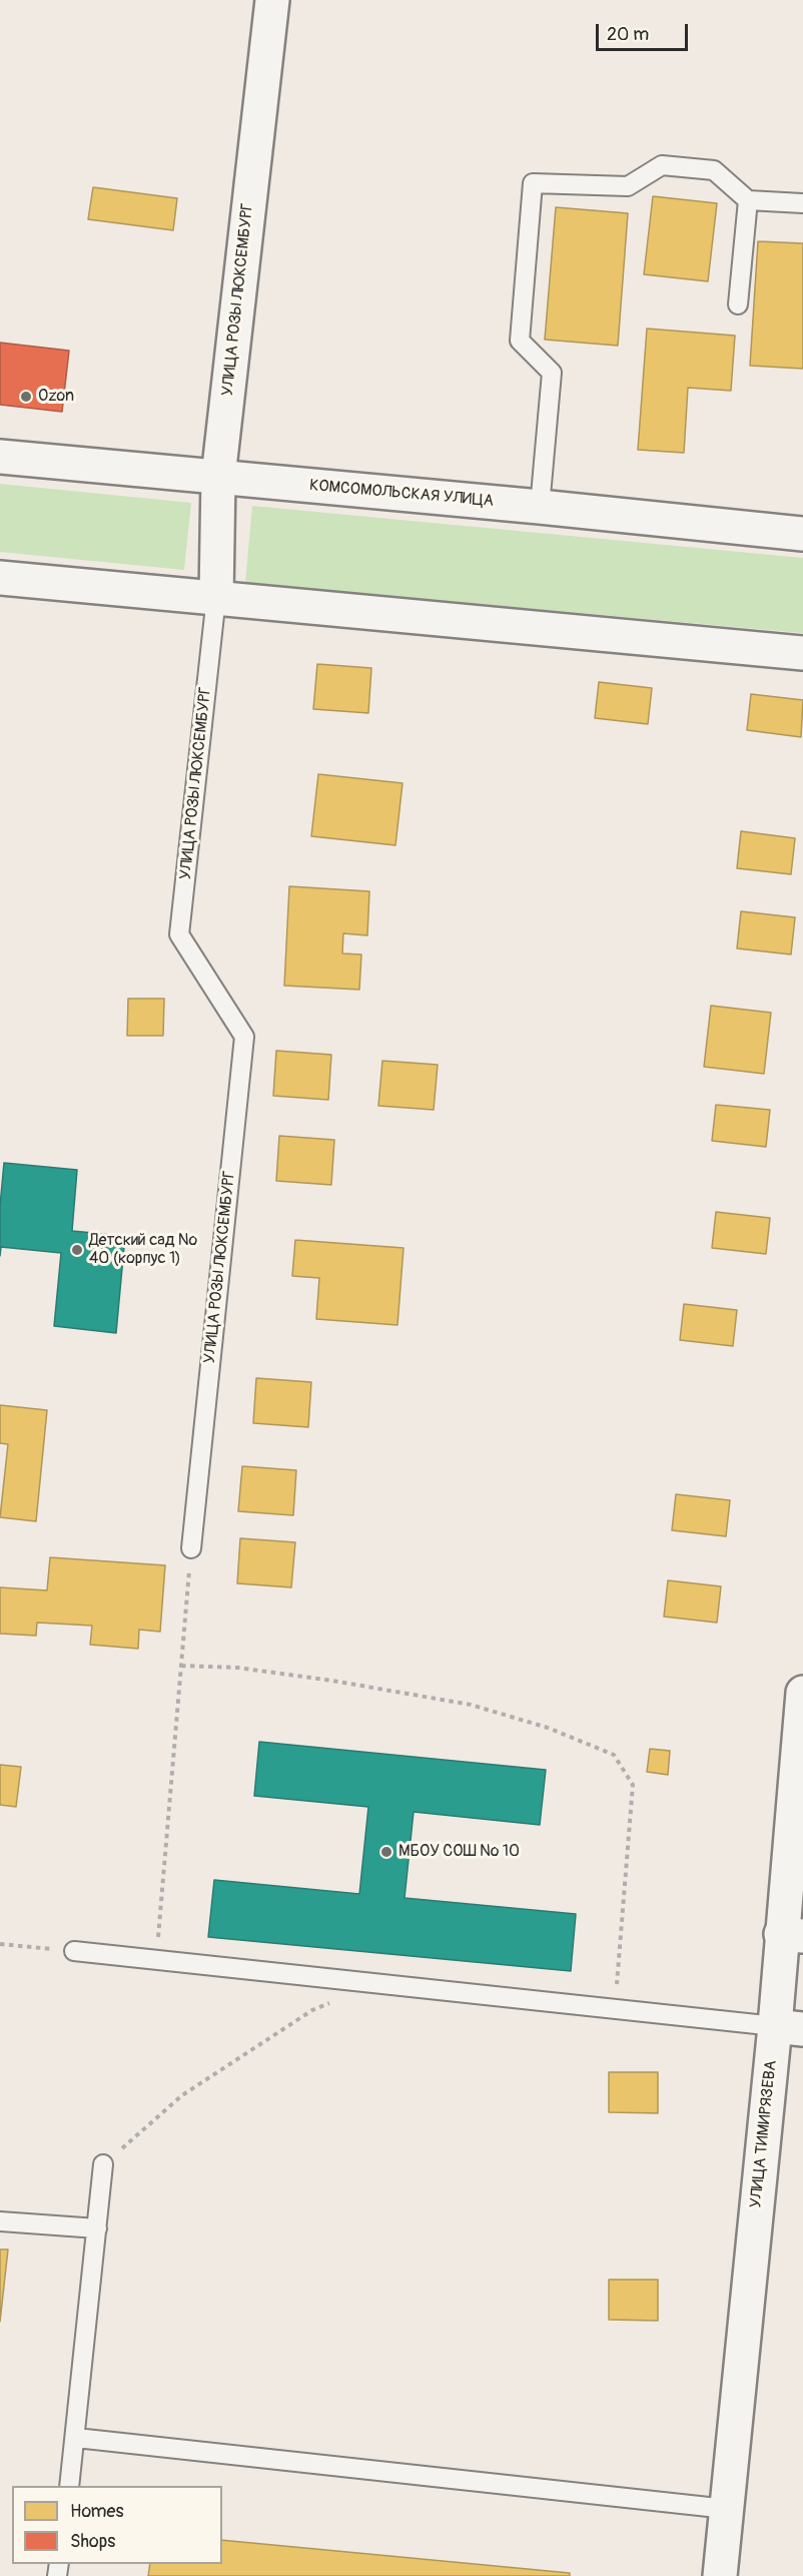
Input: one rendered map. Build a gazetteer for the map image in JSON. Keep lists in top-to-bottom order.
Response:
{
  "streets": {
    "street": ["УЛИЦА РОЗЫ ЛЮКСЕМБУРГ", "КОМСОМОЛЬСКАЯ УЛИЦА", "УЛИЦА ТИМИРЯЗЕВА"]
  },
  "crossings": [
    ["УЛИЦА РОЗЫ ЛЮКСЕМБУРГ", "КОМСОМОЛЬСКАЯ УЛИЦА"]
  ],
  "places": ["Ozon", "Детский сад № 40 (корпус 1)", "МБОУ СОШ № 10"],
  "legend": ["Homes", "Shops"],
  "scale_bar": "20 m"
}
